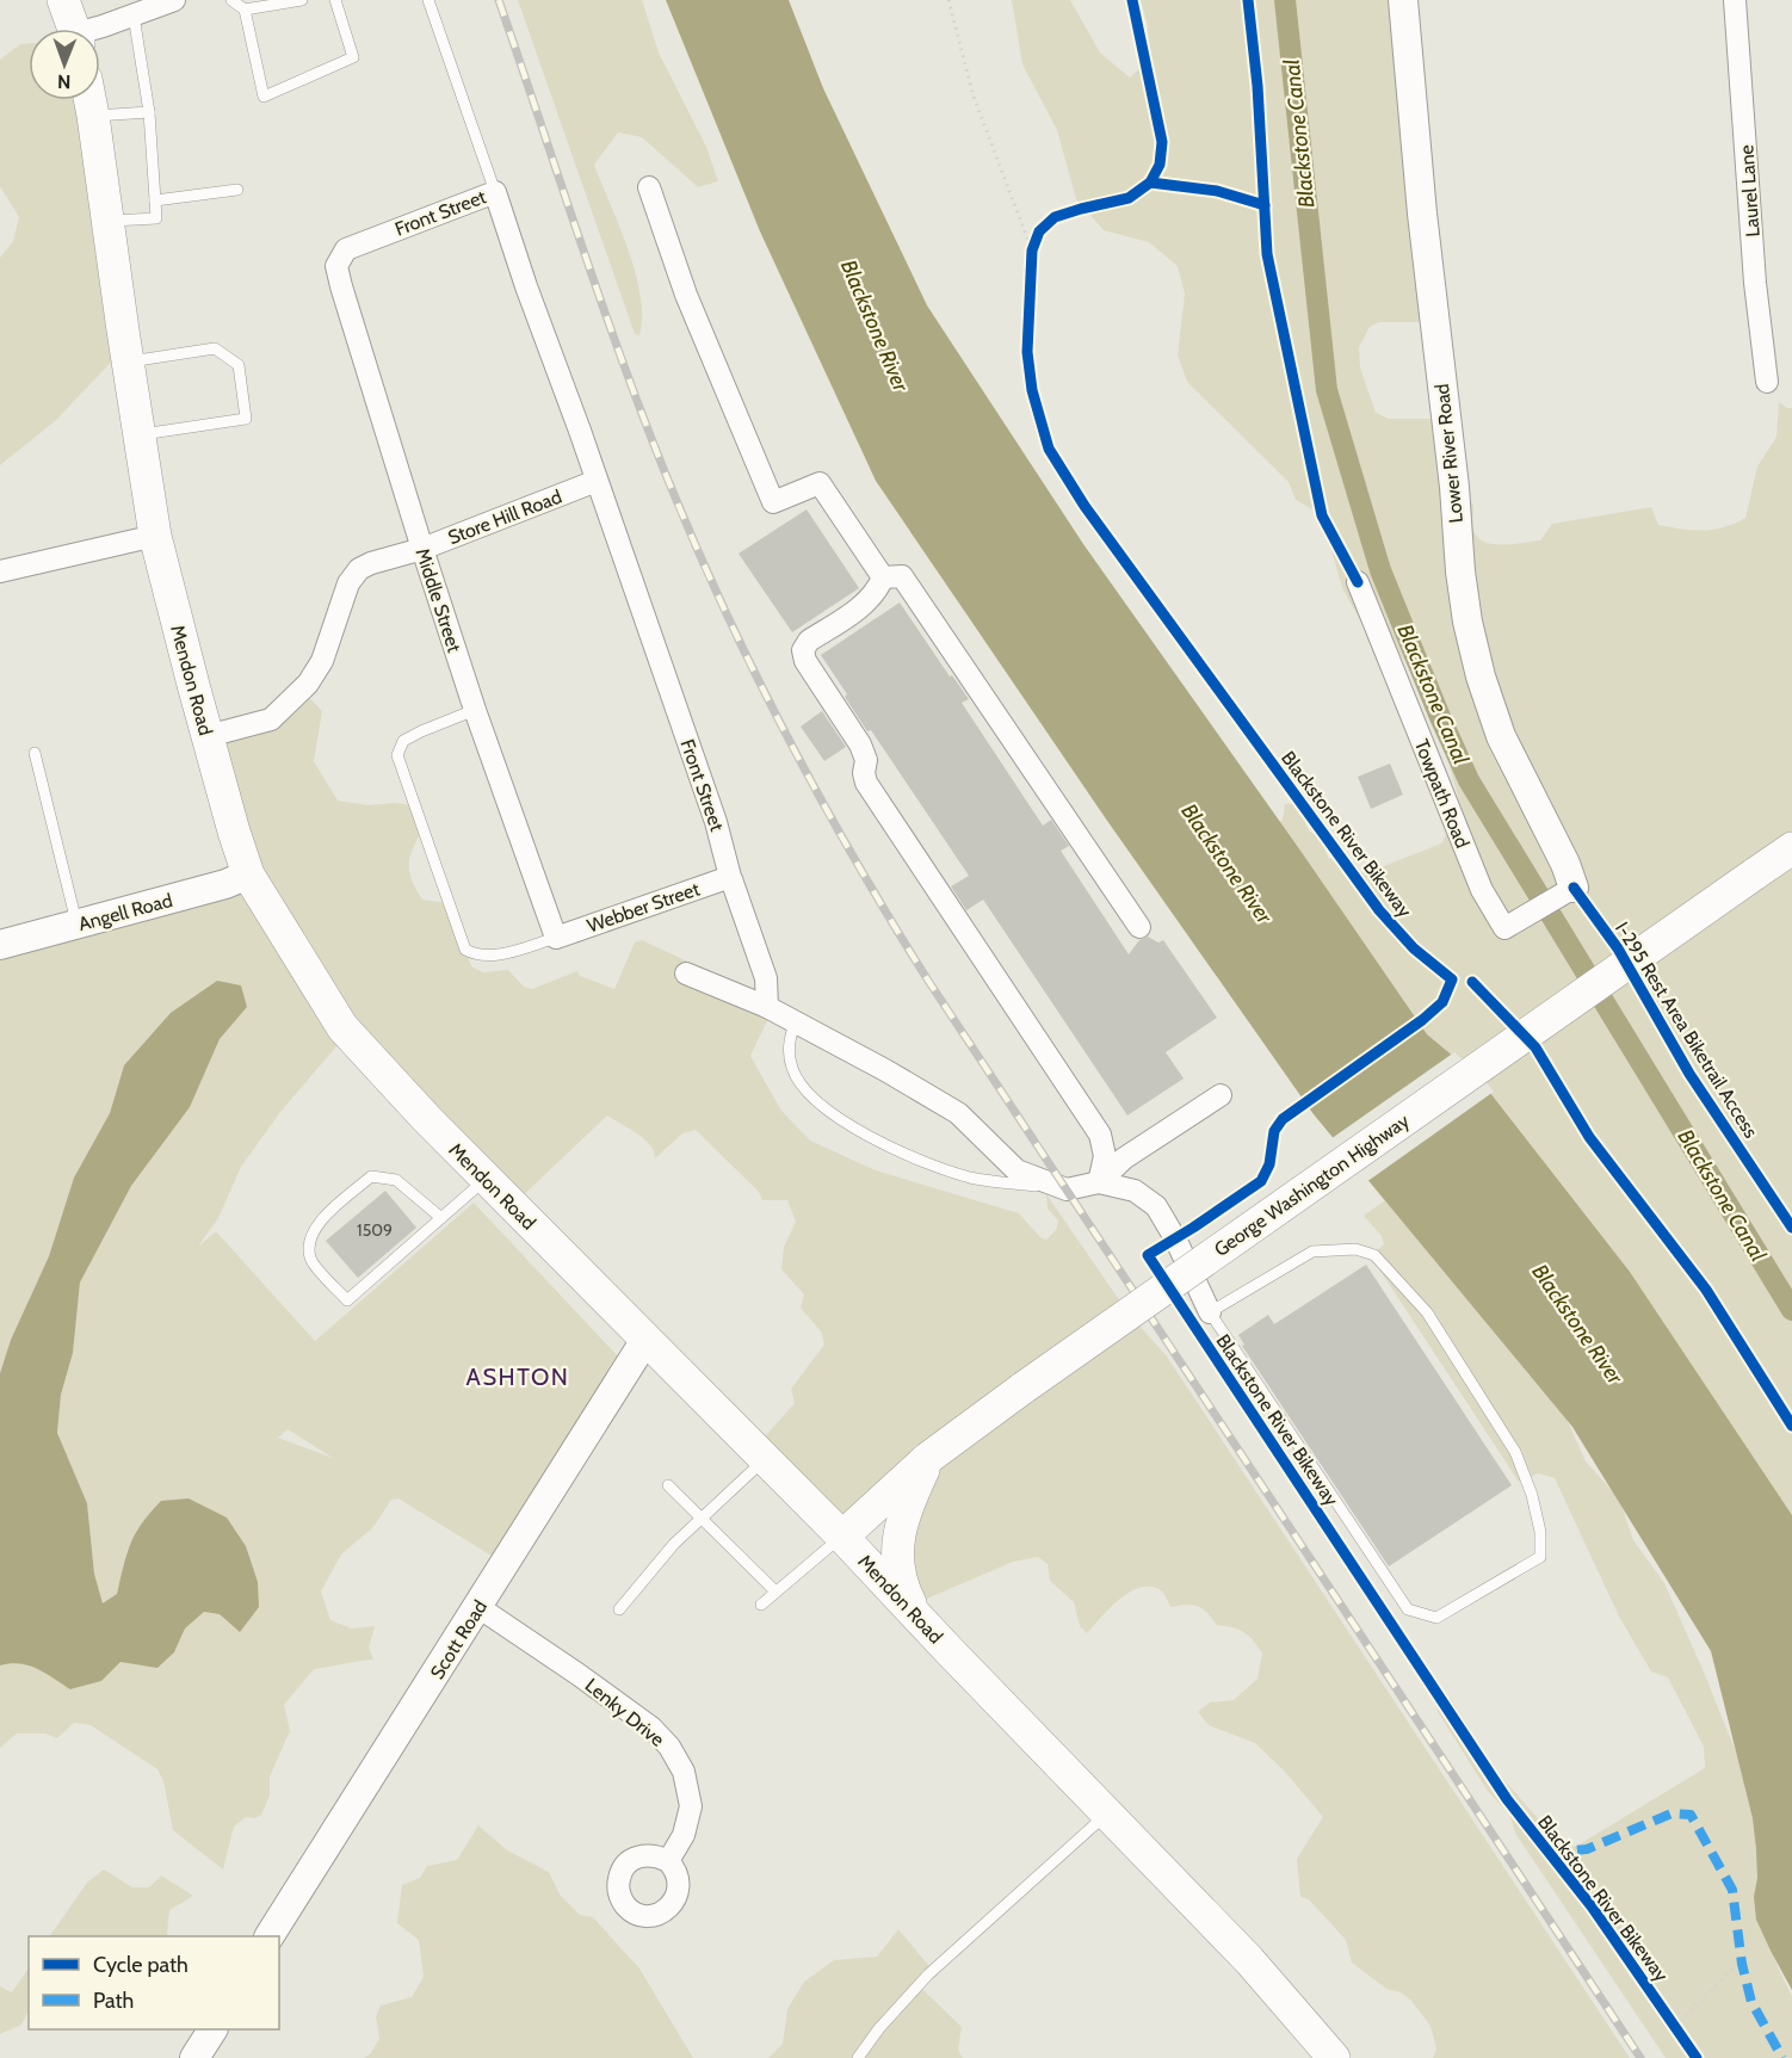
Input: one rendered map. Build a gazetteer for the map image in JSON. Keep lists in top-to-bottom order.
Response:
{
  "streets": {
    "main road": ["Mendon Road", "George Washington Highway"],
    "street": [
      "Laurel Lane",
      "Front Street",
      "Lower River Road",
      "Store Hill Road",
      "Middle Street",
      "Towpath Road",
      "Webber Street",
      "Angell Road",
      "Scott Road",
      "Lenky Drive"
    ],
    "cycle path": ["Blackstone River Bikeway", "I-295 Rest Area Biketrail Access"]
  },
  "crossings": [
    ["Front Street", "Store Hill Road"],
    ["Front Street", "Middle Street"],
    ["Front Street", "Webber Street"],
    ["Lower River Road", "Towpath Road"],
    ["Store Hill Road", "Middle Street"],
    ["Store Hill Road", "Mendon Road"],
    ["Middle Street", "Webber Street"],
    ["Mendon Road", "Angell Road"],
    ["Mendon Road", "George Washington Highway"],
    ["Mendon Road", "Scott Road"],
    ["Scott Road", "Lenky Drive"]
  ],
  "districts": ["ASHTON"],
  "water": ["Blackstone Canal", "Blackstone River"],
  "house_numbers": ["1509"],
  "legend": ["Cycle path", "Path"],
  "north": "bottom"
}
